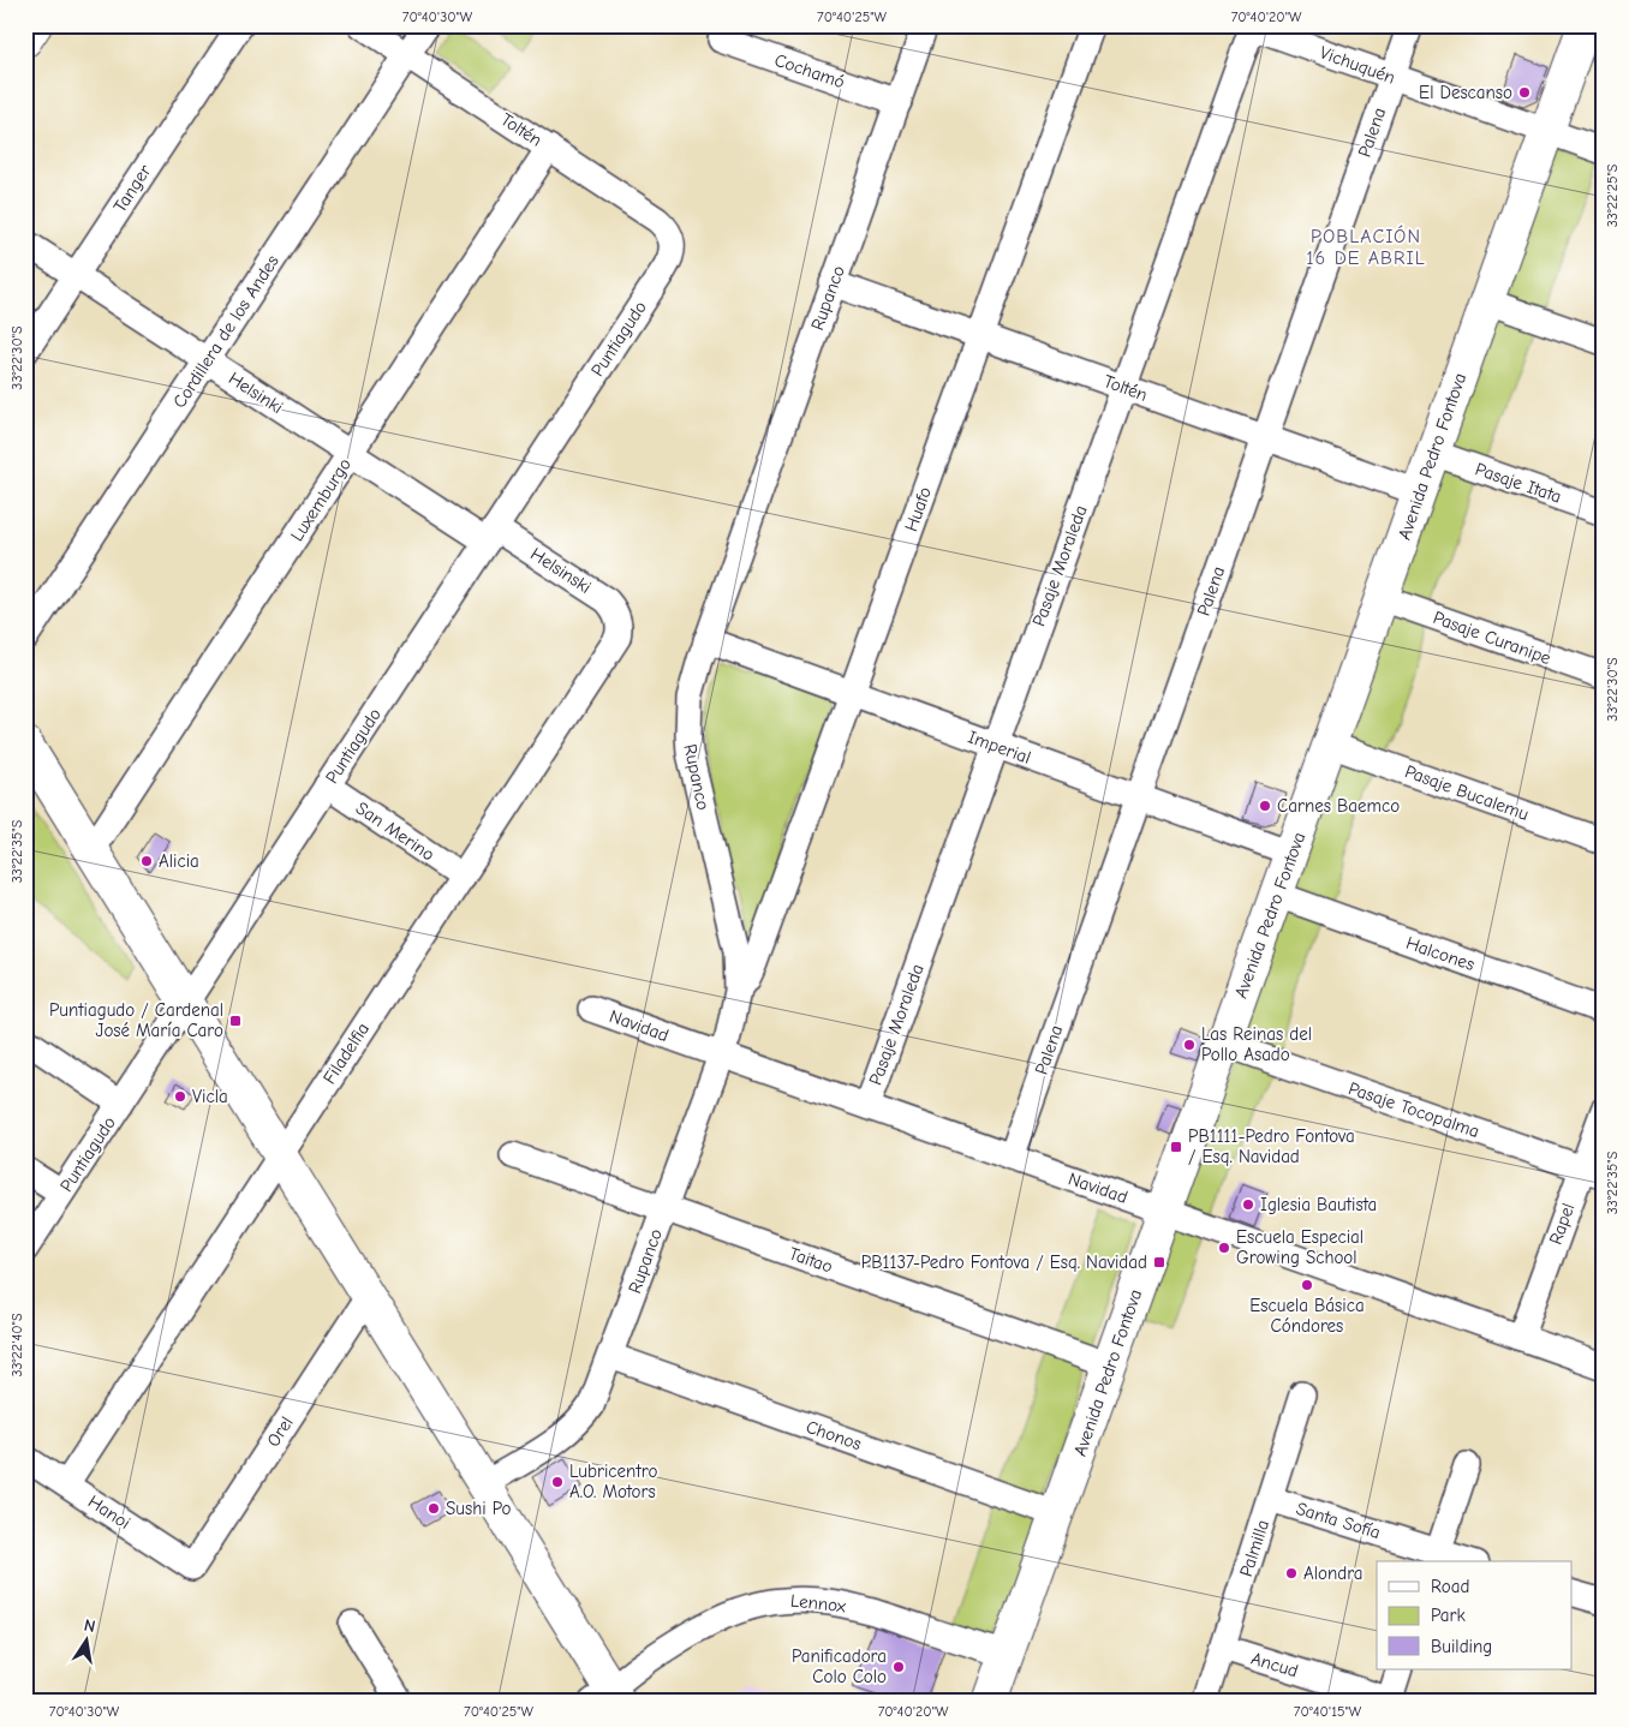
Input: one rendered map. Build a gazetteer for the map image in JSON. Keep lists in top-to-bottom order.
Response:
{
  "streets": {
    "main road": ["Avenida Pedro Fontova"],
    "street": [
      "Vichuquén",
      "Cochamó",
      "Toltén",
      "Palena",
      "Tanger",
      "Rupanco",
      "Cordillera de los Andes",
      "Puntiagudo",
      "Helsinki",
      "Pasaje Itata",
      "Luxemburgo",
      "Huafo",
      "Pasaje Moraleda",
      "Helsinski",
      "Pasaje Curanipe",
      "Imperial",
      "Pasaje Bucalemu",
      "San Merino",
      "Halcones",
      "Navidad",
      "Filadelfia",
      "Pasaje Tocopalma",
      "Rapel",
      "Taitao",
      "Orel",
      "Chonos",
      "Hanoi",
      "Santa Sofía",
      "Palmilla",
      "Lennox",
      "Ancud"
    ]
  },
  "crossings": [
    ["Vichuquén", "Palena"],
    ["Vichuquén", "Avenida Pedro Fontova"],
    ["Vichuquén", "Pasaje Moraleda"],
    ["Cochamó", "Rupanco"],
    ["Toltén", "Palena"],
    ["Toltén", "Rupanco"],
    ["Toltén", "Cordillera de los Andes"],
    ["Toltén", "Puntiagudo"],
    ["Toltén", "Avenida Pedro Fontova"],
    ["Toltén", "Luxemburgo"],
    ["Toltén", "Huafo"],
    ["Toltén", "Pasaje Moraleda"],
    ["Palena", "Imperial"],
    ["Palena", "Navidad"],
    ["Tanger", "Helsinki"],
    ["Rupanco", "Huafo"],
    ["Rupanco", "Imperial"],
    ["Rupanco", "Navidad"],
    ["Rupanco", "Taitao"],
    ["Rupanco", "Chonos"],
    ["Cordillera de los Andes", "Helsinki"],
    ["Puntiagudo", "Helsinki"],
    ["Puntiagudo", "Helsinski"],
    ["Puntiagudo", "San Merino"],
    ["Helsinki", "Luxemburgo"],
    ["Helsinki", "Helsinski"],
    ["Avenida Pedro Fontova", "Pasaje Itata"],
    ["Avenida Pedro Fontova", "Pasaje Curanipe"],
    ["Avenida Pedro Fontova", "Imperial"],
    ["Avenida Pedro Fontova", "Pasaje Bucalemu"],
    ["Avenida Pedro Fontova", "Halcones"],
    ["Avenida Pedro Fontova", "Navidad"],
    ["Avenida Pedro Fontova", "Pasaje Tocopalma"],
    ["Avenida Pedro Fontova", "Taitao"],
    ["Avenida Pedro Fontova", "Chonos"],
    ["Avenida Pedro Fontova", "Lennox"],
    ["Huafo", "Imperial"],
    ["Pasaje Moraleda", "Imperial"],
    ["Pasaje Moraleda", "Navidad"],
    ["Helsinski", "Filadelfia"],
    ["San Merino", "Filadelfia"],
    ["Navidad", "Rapel"],
    ["Filadelfia", "Hanoi"],
    ["Pasaje Tocopalma", "Rapel"],
    ["Orel", "Hanoi"],
    ["Santa Sofía", "Palmilla"],
    ["Palmilla", "Ancud"]
  ],
  "districts": ["POBLACIÓN 16 DE ABRIL"],
  "places": {
    "other": [
      "El Descanso",
      "Carnes Baemco",
      "Alicia",
      "Las Reinas del Pollo Asado",
      "Vicla",
      "Iglesia Bautista",
      "Escuela Especial Growing School",
      "Escuela Básica Cóndores",
      "Lubricentro A.O. Motors",
      "Sushi Po",
      "Alondra",
      "Panificadora Colo Colo"
    ],
    "transit": ["Puntiagudo / Cardenal José María Caro", "PB1111-Pedro Fontova / Esq. Navidad", "PB1137-Pedro Fontova / Esq. Navidad"]
  },
  "legend": ["Road", "Park", "Building"],
  "north": "top",
  "coordinates": [
    "70°40'30\"W",
    "70°40'25\"W",
    "70°40'20\"W",
    "33°22'25\"S",
    "33°22'30\"S",
    "33°22'35\"S",
    "33°22'40\"S",
    "70°40'15\"W"
  ]
}
